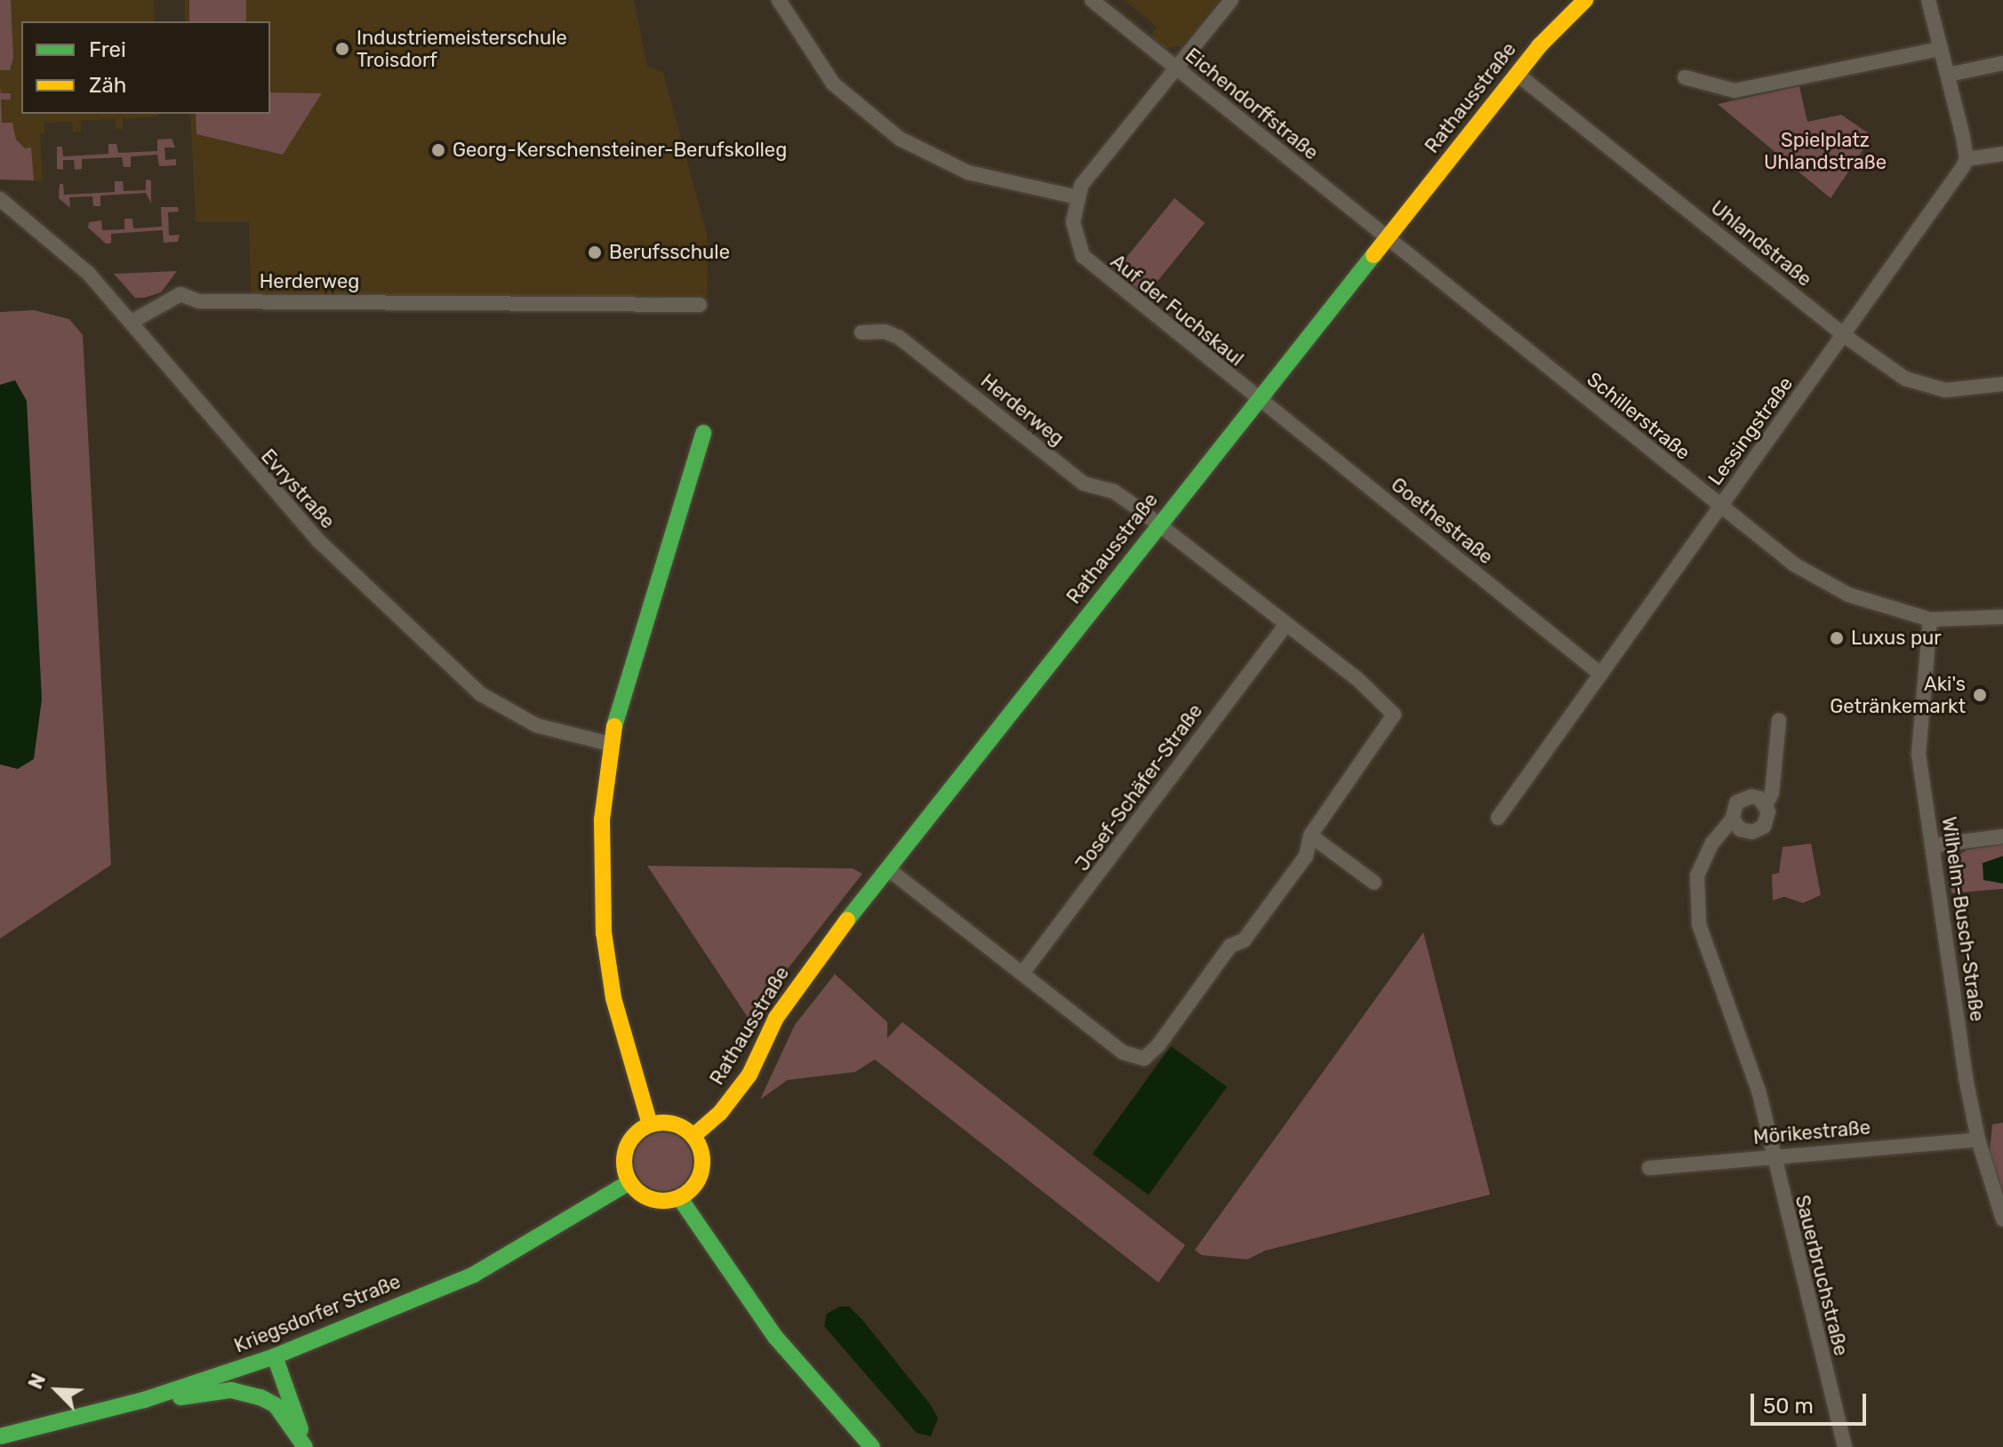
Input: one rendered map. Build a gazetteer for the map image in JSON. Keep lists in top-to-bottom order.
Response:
{
  "streets": {
    "main road": ["Rathausstraße", "Kriegsdorfer Straße"],
    "street": [
      "Eichendorffstraße",
      "Uhlandstraße",
      "Herderweg",
      "Auf der Fuchskaul",
      "Schillerstraße",
      "Lessingstraße",
      "Evrystraße",
      "Goethestraße",
      "Josef-Schäfer-Straße",
      "Wilhelm-Busch-Straße",
      "Mörikestraße",
      "Sauerbruchstraße"
    ]
  },
  "crossings": [
    ["Rathausstraße", "Eichendorffstraße"],
    ["Rathausstraße", "Uhlandstraße"],
    ["Rathausstraße", "Herderweg"],
    ["Rathausstraße", "Auf der Fuchskaul"],
    ["Rathausstraße", "Schillerstraße"],
    ["Rathausstraße", "Goethestraße"],
    ["Rathausstraße", "Kriegsdorfer Straße"],
    ["Eichendorffstraße", "Auf der Fuchskaul"],
    ["Eichendorffstraße", "Schillerstraße"],
    ["Uhlandstraße", "Lessingstraße"],
    ["Herderweg", "Evrystraße"],
    ["Herderweg", "Josef-Schäfer-Straße"],
    ["Auf der Fuchskaul", "Goethestraße"],
    ["Schillerstraße", "Lessingstraße"],
    ["Schillerstraße", "Wilhelm-Busch-Straße"],
    ["Lessingstraße", "Goethestraße"],
    ["Wilhelm-Busch-Straße", "Mörikestraße"],
    ["Mörikestraße", "Sauerbruchstraße"]
  ],
  "parks": ["Spielplatz Uhlandstraße"],
  "places": [
    "Industriemeisterschule Troisdorf",
    "Georg-Kerschensteiner-Berufskolleg",
    "Berufsschule",
    "Luxus pur",
    "Aki's Getränkemarkt"
  ],
  "legend": ["Frei", "Zäh"],
  "scale_bar": "50 m",
  "north": "top left"
}
